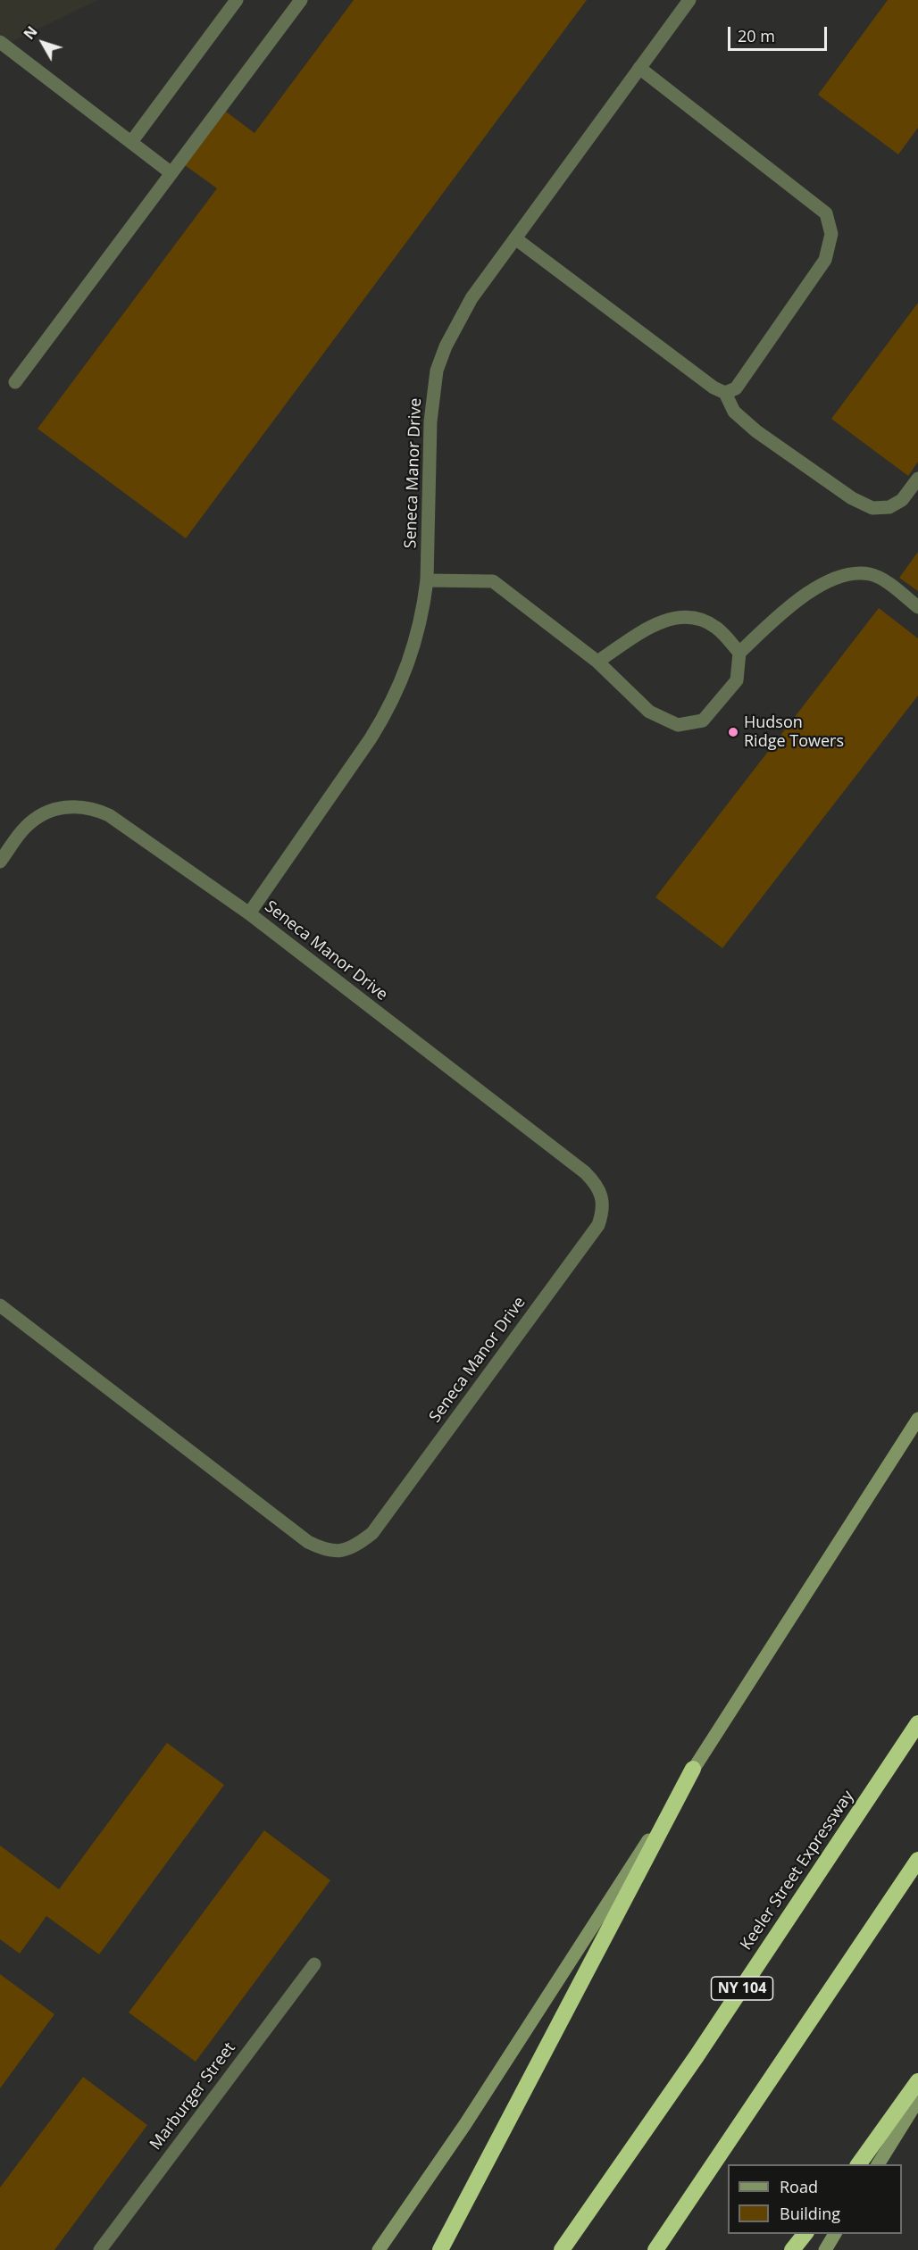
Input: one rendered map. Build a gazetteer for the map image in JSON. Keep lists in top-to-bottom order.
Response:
{
  "streets": {
    "highway": ["Keeler Street Expressway", "NY 104"],
    "street": ["Seneca Manor Drive", "Marburger Street"]
  },
  "places": ["Hudson Ridge Towers"],
  "legend": ["Road", "Building"],
  "scale_bar": "20 m",
  "north": "top left"
}
